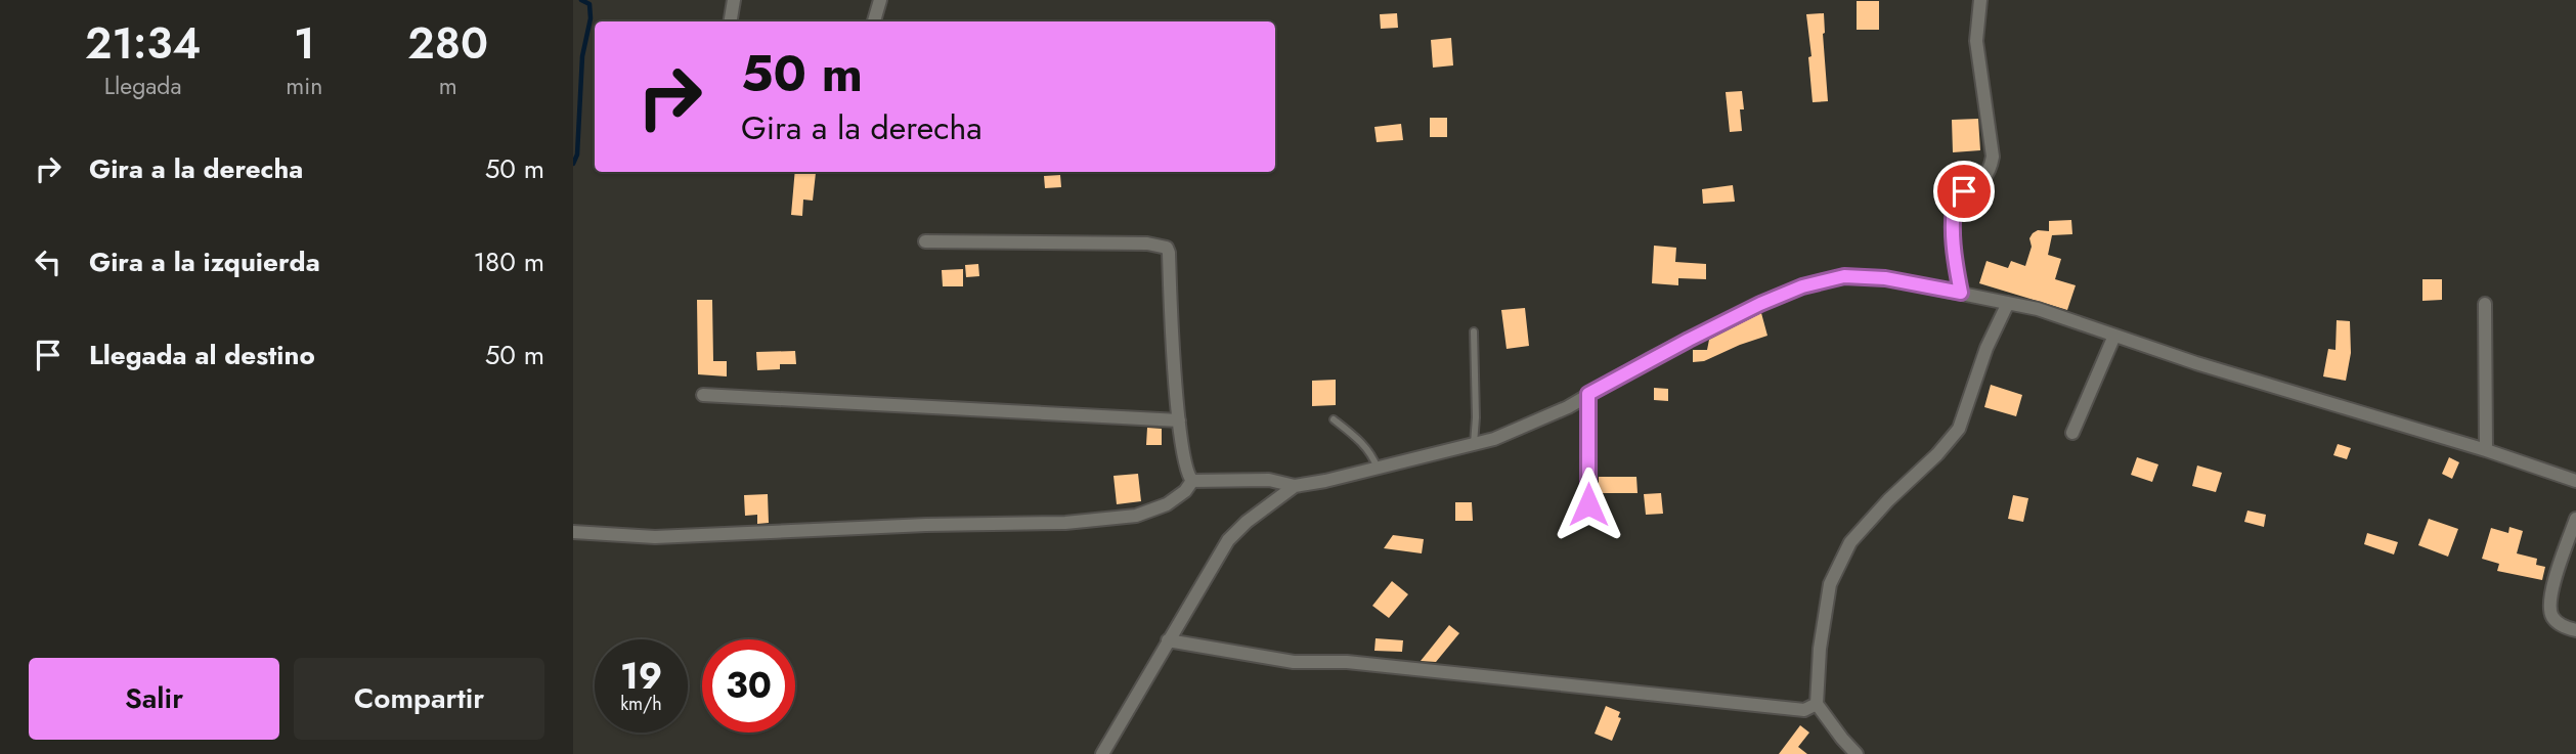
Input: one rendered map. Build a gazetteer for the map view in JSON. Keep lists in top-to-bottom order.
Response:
{
  "page": {
    "eta": [
      "21:34",
      "Llegada",
      "1",
      "min",
      "280",
      "m"
    ],
    "turn": ["50 m", "Gira a la derecha"],
    "list": [
      {
        "name": "Gira a la derecha",
        "value": "50 m"
      },
      {
        "name": "Gira a la izquierda",
        "value": "180 m"
      },
      {
        "name": "Llegada al destino",
        "value": "50 m"
      }
    ],
    "speed": "19 km/h",
    "limit": "30",
    "buttons": ["Salir", "Compartir"]
  }
}
